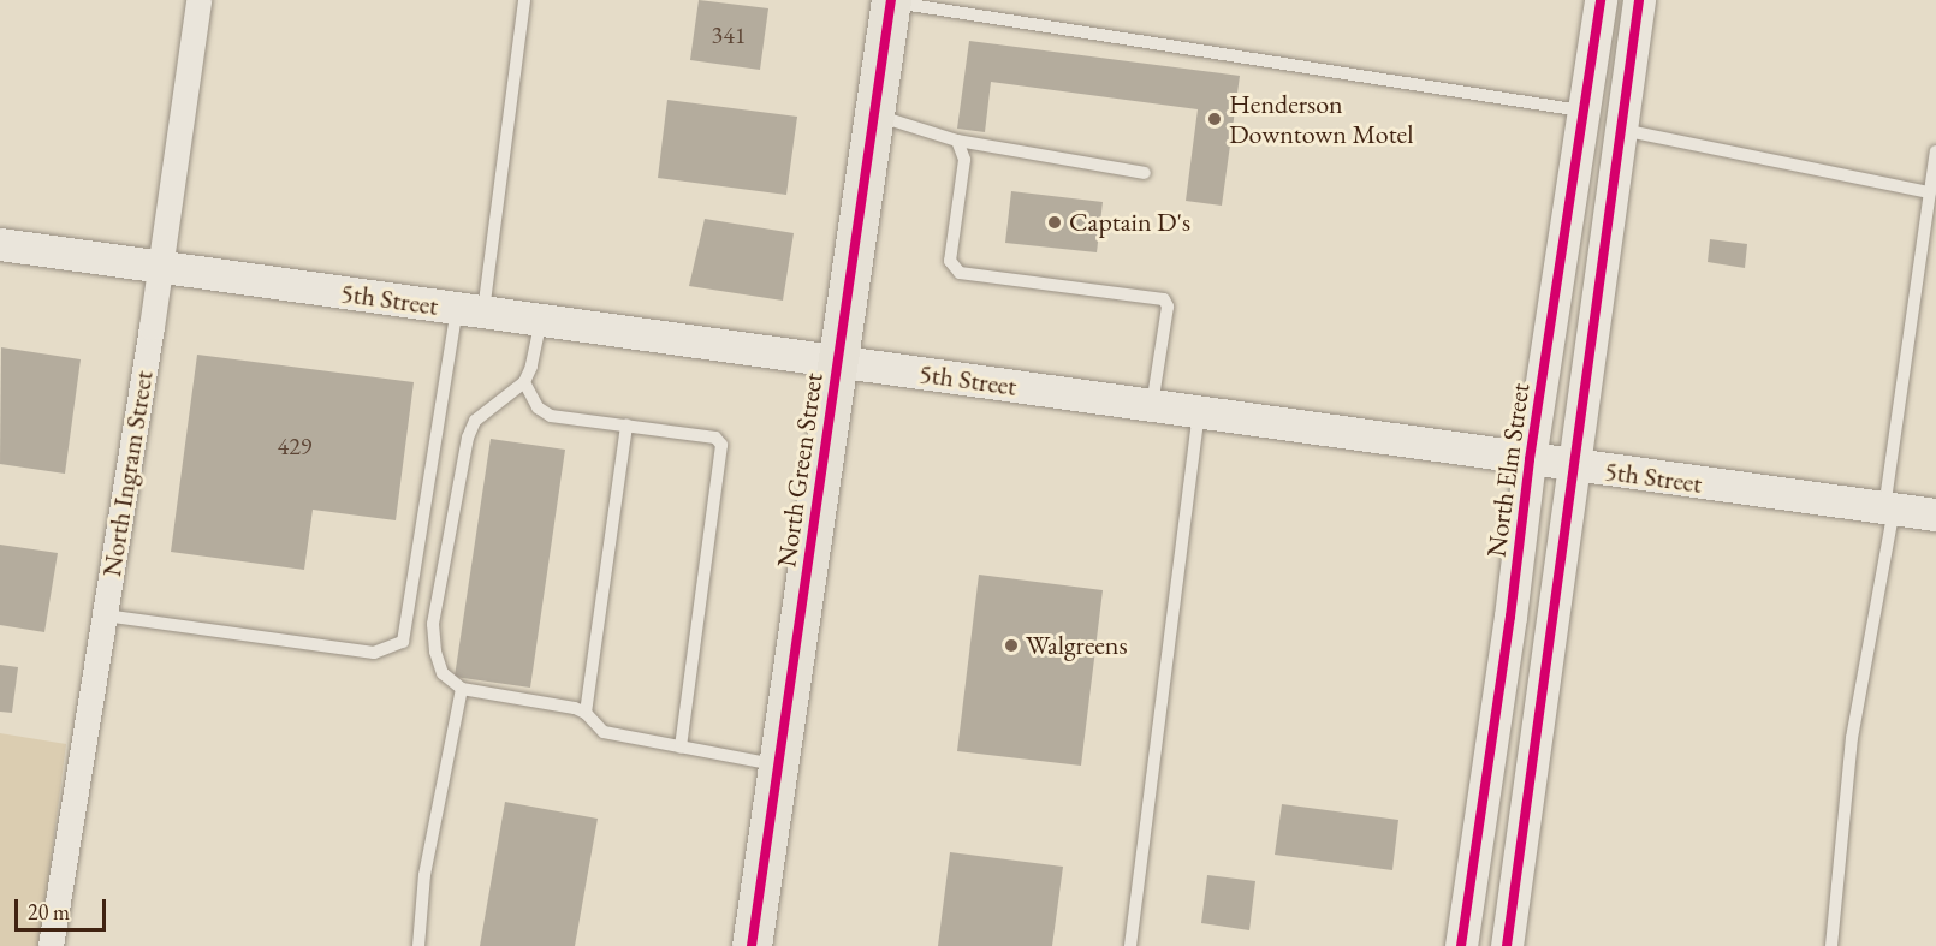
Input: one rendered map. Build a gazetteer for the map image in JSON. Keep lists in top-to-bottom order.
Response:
{
  "streets": {
    "main road": ["North Green Street"],
    "street": ["5th Street", "North Elm Street", "North Ingram Street"]
  },
  "crossings": [
    ["5th Street", "North Green Street"],
    ["5th Street", "North Elm Street"],
    ["5th Street", "North Ingram Street"]
  ],
  "places": ["Henderson Downtown Motel", "Captain D's", "Walgreens"],
  "house_numbers": ["341", "429"],
  "scale_bar": "20 m"
}
